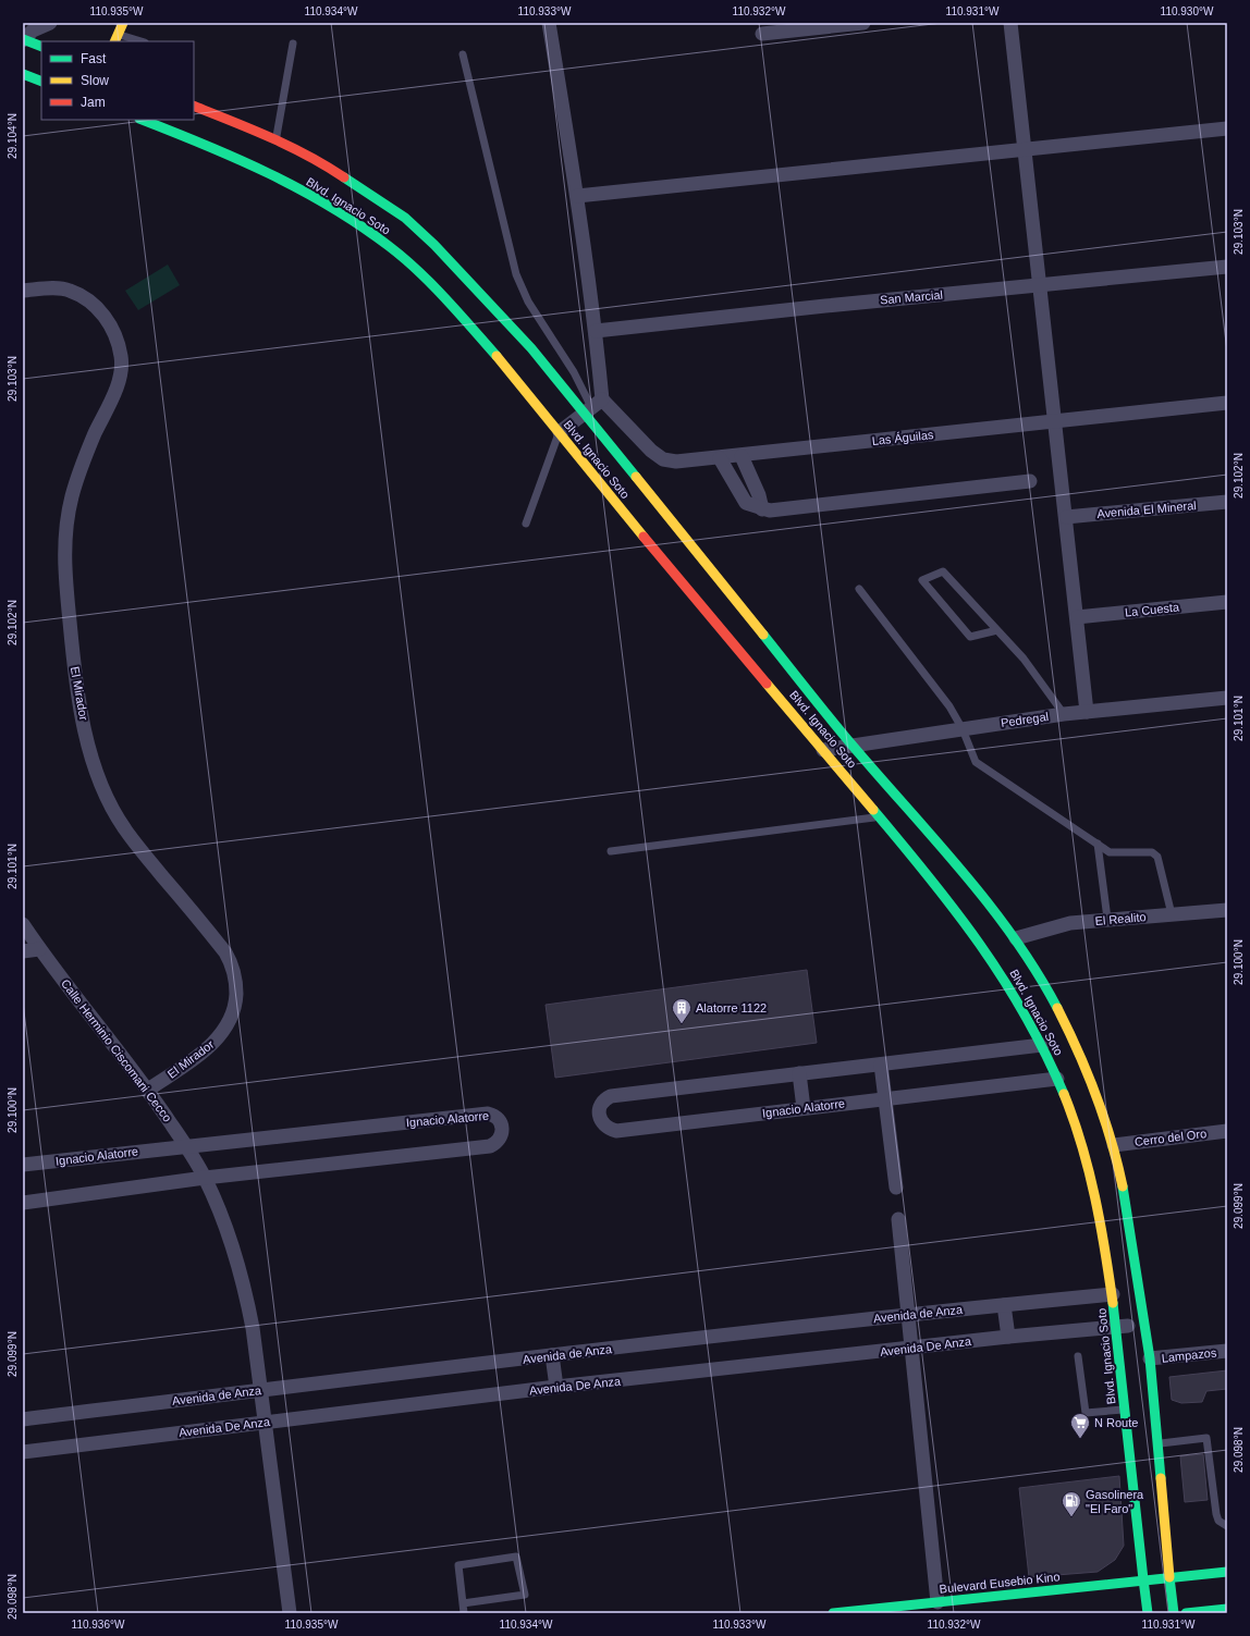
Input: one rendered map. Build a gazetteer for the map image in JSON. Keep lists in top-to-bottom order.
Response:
{
  "streets": {
    "main road": ["Blvd. Ignacio Soto", "Bulevard Eusebio Kino"],
    "street": [
      "San Marcial",
      "Las Águilas",
      "Avenida El Mineral",
      "La Cuesta",
      "El Mirador",
      "Pedregal",
      "El Realito",
      "Calle Herminio Ciscomani Cecco",
      "Ignacio Alatorre",
      "Cerro del Oro",
      "Avenida de Anza",
      "Avenida De Anza",
      "Lampazos"
    ]
  },
  "crossings": [
    ["Blvd. Ignacio Soto", "Las Águilas"],
    ["Blvd. Ignacio Soto", "Pedregal"],
    ["Blvd. Ignacio Soto", "El Realito"],
    ["Blvd. Ignacio Soto", "Ignacio Alatorre"],
    ["Blvd. Ignacio Soto", "Cerro del Oro"],
    ["Blvd. Ignacio Soto", "Avenida de Anza"],
    ["Blvd. Ignacio Soto", "Avenida De Anza"],
    ["Blvd. Ignacio Soto", "Lampazos"],
    ["Blvd. Ignacio Soto", "Bulevard Eusebio Kino"],
    ["El Mirador", "Calle Herminio Ciscomani Cecco"],
    ["Calle Herminio Ciscomani Cecco", "Ignacio Alatorre"],
    ["Calle Herminio Ciscomani Cecco", "Avenida de Anza"],
    ["Calle Herminio Ciscomani Cecco", "Avenida De Anza"]
  ],
  "places": {
    "building": ["Alatorre 1122"],
    "supermarket": ["N Route"],
    "fuel station": ["Gasolinera \"El Faro\""]
  },
  "legend": ["Fast", "Slow", "Jam"],
  "coordinates": [
    "110.935°W",
    "110.934°W",
    "110.933°W",
    "110.932°W",
    "110.931°W",
    "110.930°W",
    "29.104°N",
    "29.103°N",
    "29.102°N",
    "29.101°N",
    "29.100°N",
    "29.099°N",
    "29.098°N",
    "110.936°W"
  ]
}
